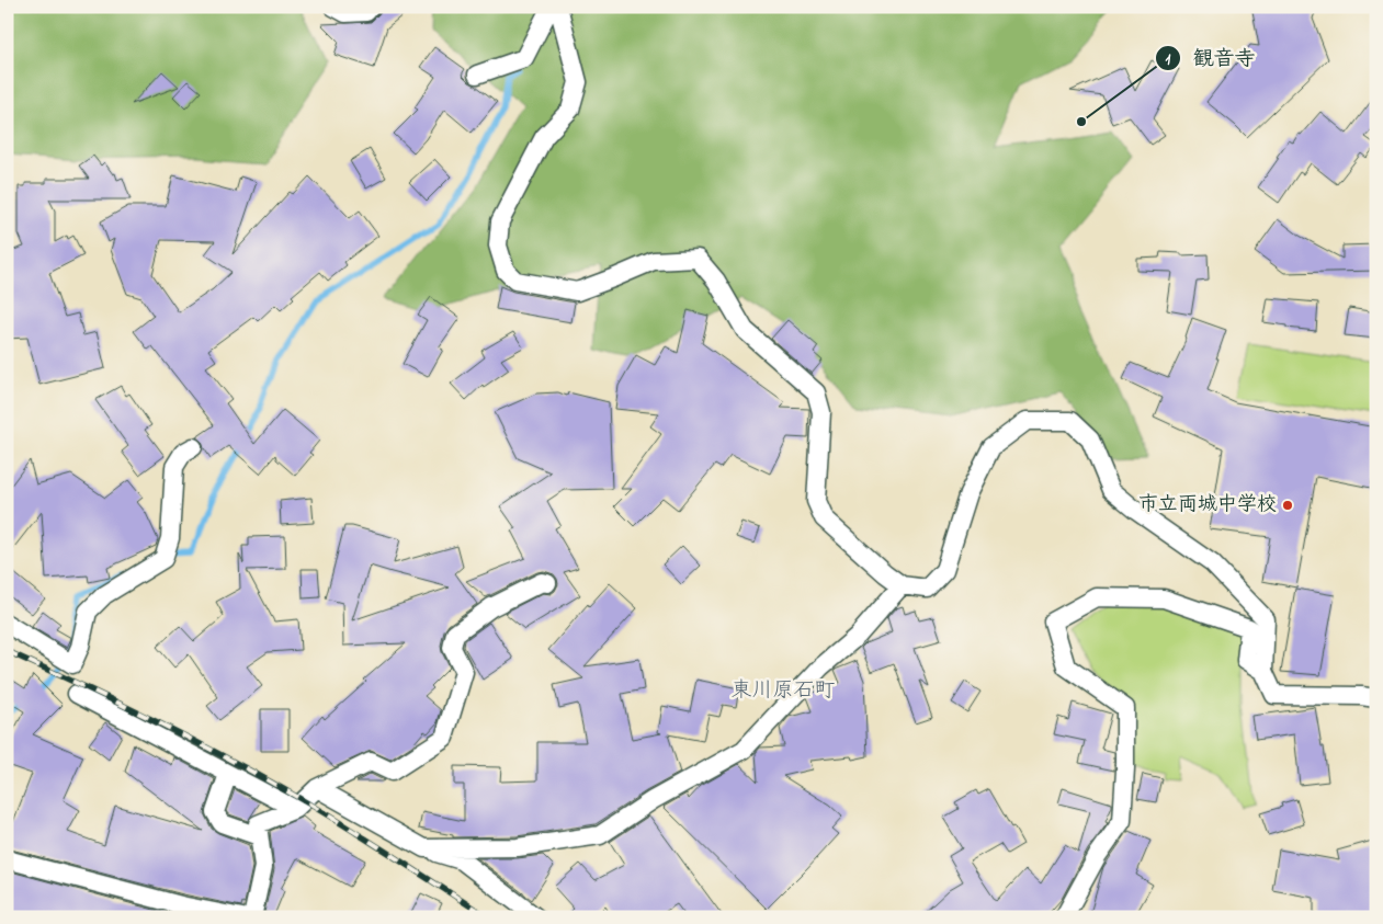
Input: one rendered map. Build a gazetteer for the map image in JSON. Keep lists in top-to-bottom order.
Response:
{
  "districts": ["東川原石町"],
  "places": ["観音寺", "市立両城中学校"]
}
